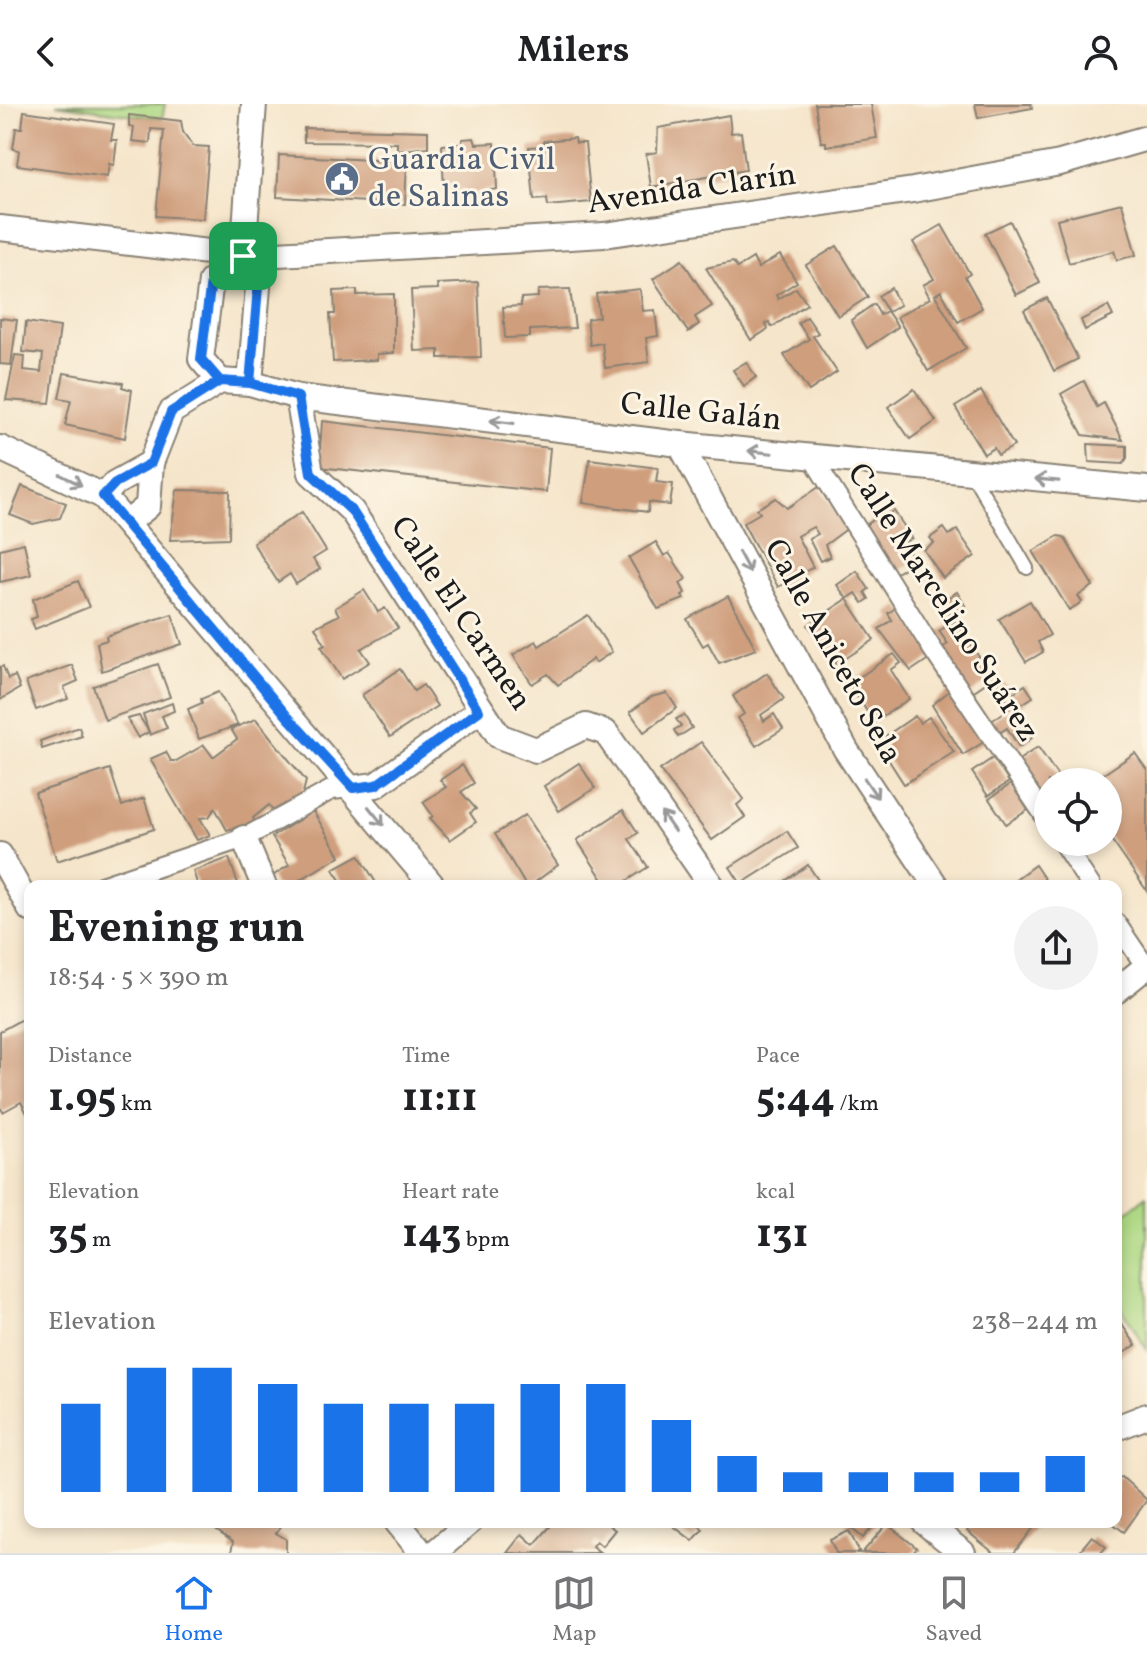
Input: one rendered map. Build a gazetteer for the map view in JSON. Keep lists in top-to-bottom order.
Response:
{
  "streets": {
    "street": [
      "Avenida Clarín",
      "Calle Galán",
      "Calle Marcelino Suárez",
      "Calle El Carmen",
      "Calle Aniceto Sela"
    ]
  },
  "crossings": [
    ["Calle Galán", "Calle Marcelino Suárez"],
    ["Calle Galán", "Calle El Carmen"],
    ["Calle Galán", "Calle Aniceto Sela"]
  ],
  "one_way": ["Calle Galán", "Calle Aniceto Sela"],
  "places": {
    "public building": ["Guardia Civil de Salinas"]
  },
  "page": {
    "header": "Milers",
    "heading": ["Evening run", "18:54 · 5 × 390 m"],
    "stats": [
      ["Distance", "1.95 km"],
      ["Time", "11:11"],
      ["Pace", "5:44 /km"],
      ["Elevation", "35 m"],
      ["Heart rate", "143 bpm"],
      ["kcal", "131"]
    ],
    "chart": ["Elevation", "238–244 m"],
    "tabs": ["Home", "Map", "Saved"]
  }
}
